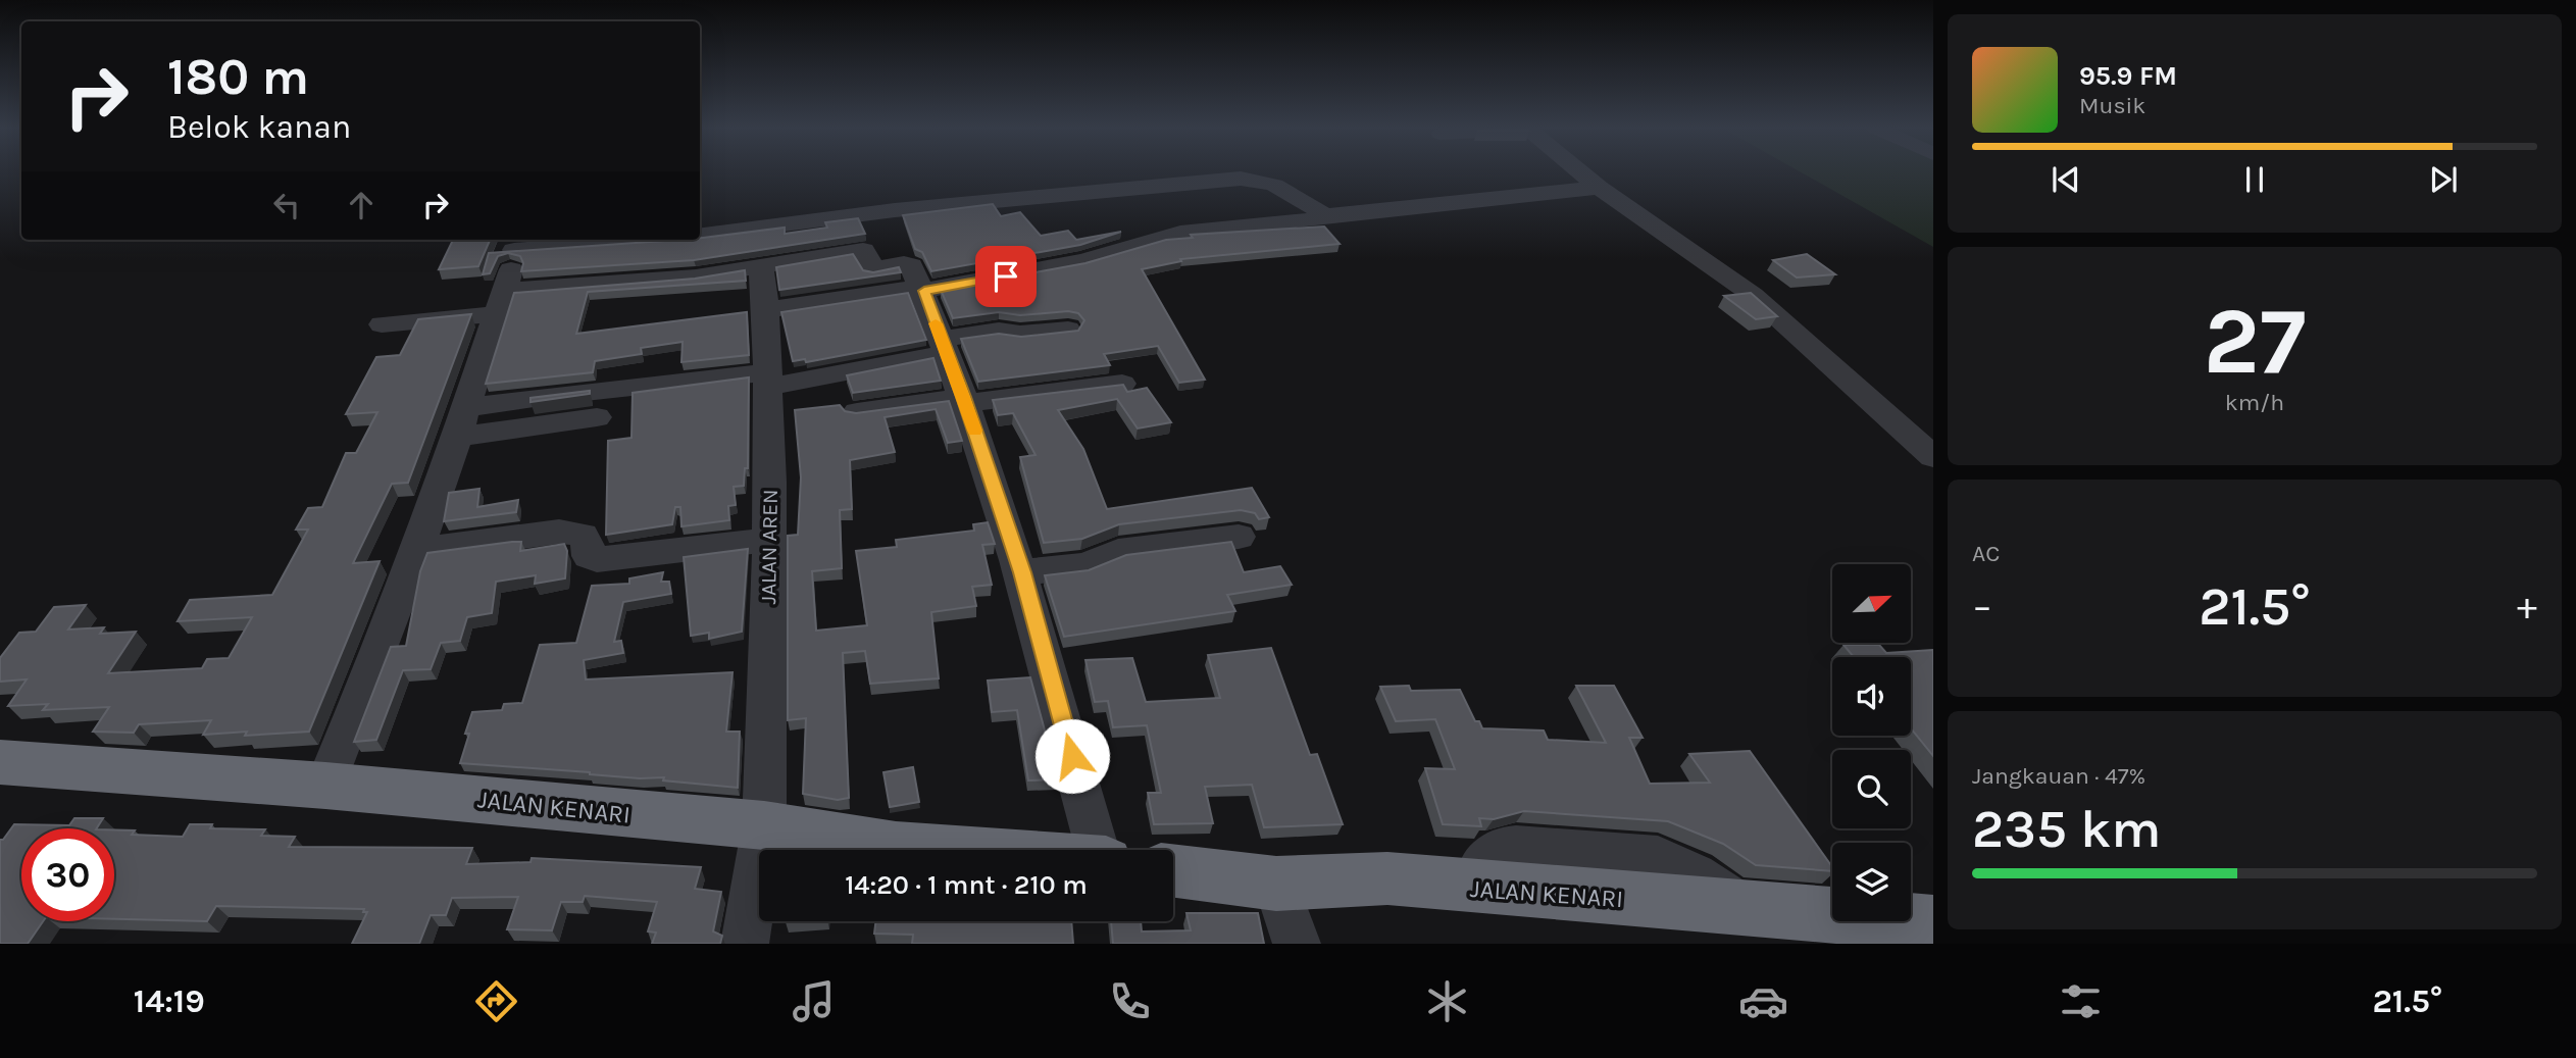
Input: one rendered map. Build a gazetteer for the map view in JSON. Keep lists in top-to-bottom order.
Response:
{
  "streets": {
    "highway": ["JALAN KENARI"],
    "street": ["JALAN AREN"]
  },
  "crossings": [
    ["JALAN AREN", "JALAN KENARI"]
  ],
  "north": "top right",
  "page": {
    "turn": ["180 m", "Belok kanan"],
    "song": ["95.9 FM", "Musik"],
    "tile": [
      ["27", "km/h"],
      "AC",
      ["Jangkauan · 47%", "235 km"]
    ],
    "heat": ["−", "21.5°", "+"],
    "limit": "30",
    "trip": "14:20 · 1 mnt · 210 m",
    "tabs": ["14:19", "21.5°"]
  }
}
